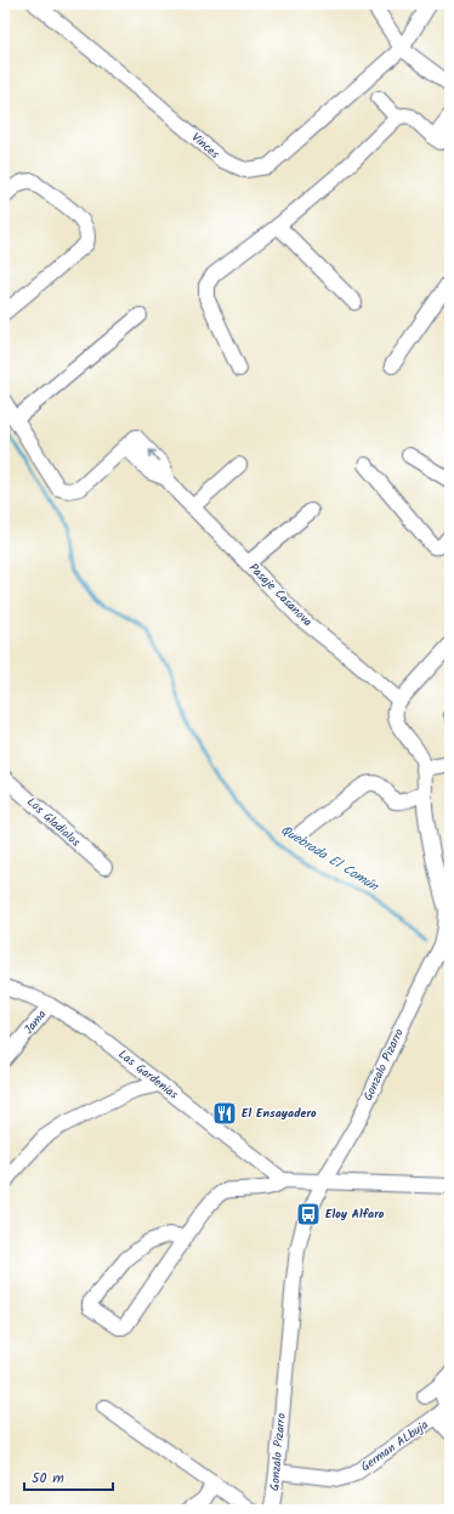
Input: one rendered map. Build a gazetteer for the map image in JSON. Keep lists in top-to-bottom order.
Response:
{
  "streets": {
    "street": [
      "Vinces",
      "Pasaje Casanova",
      "Los Gladiolos",
      "Jama",
      "Gonzalo Pizarro",
      "Las Gardenias",
      "German ALbuja"
    ]
  },
  "crossings": [
    ["Pasaje Casanova", "Gonzalo Pizarro"],
    ["Jama", "Las Gardenias"],
    ["Gonzalo Pizarro", "German ALbuja"]
  ],
  "water": ["Quebrada El Común"],
  "places": {
    "restaurant": ["El Ensayadero"],
    "bus stop": ["Eloy Alfaro"]
  },
  "scale_bar": "50 m"
}
